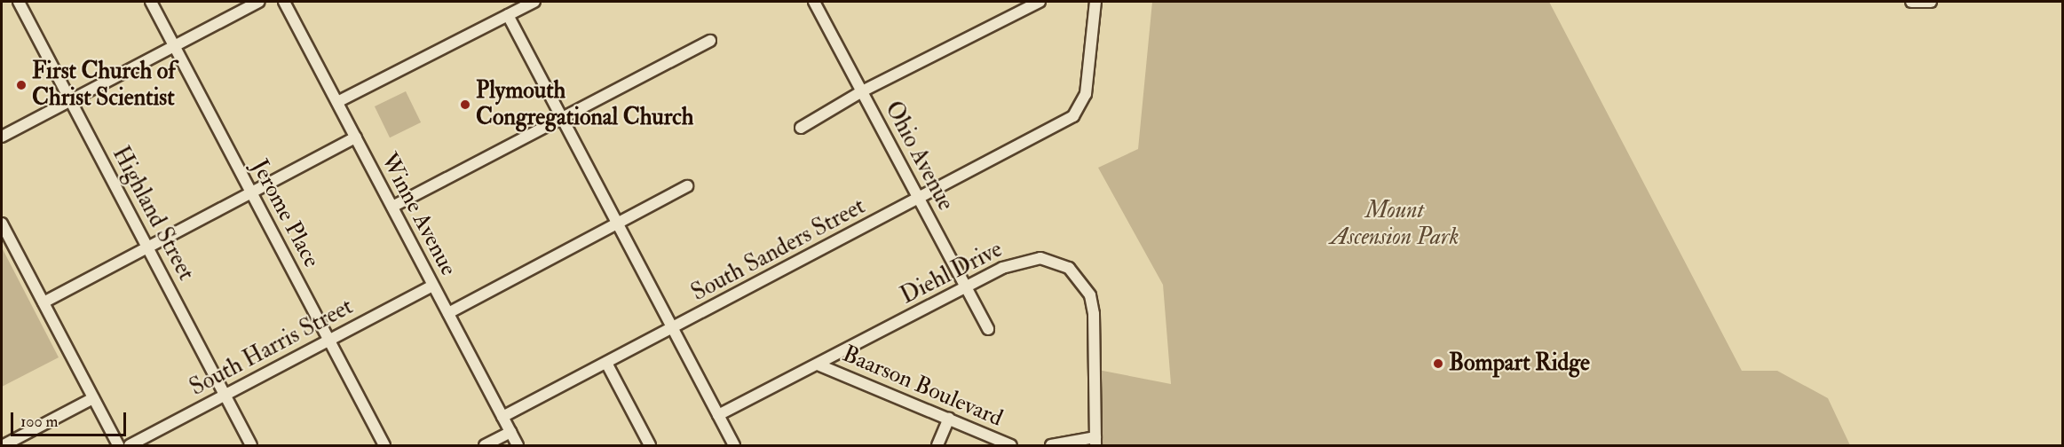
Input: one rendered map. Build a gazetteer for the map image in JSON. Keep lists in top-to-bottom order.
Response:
{
  "streets": {
    "street": [
      "Ohio Avenue",
      "Highland Street",
      "Jerome Place",
      "Winne Avenue",
      "South Sanders Street",
      "Diehl Drive",
      "South Harris Street",
      "Baarson Boulevard"
    ]
  },
  "crossings": [
    ["Ohio Avenue", "South Sanders Street"],
    ["Ohio Avenue", "Diehl Drive"],
    ["Highland Street", "South Harris Street"],
    ["Jerome Place", "South Harris Street"],
    ["Winne Avenue", "South Sanders Street"],
    ["Winne Avenue", "South Harris Street"],
    ["Diehl Drive", "Baarson Boulevard"]
  ],
  "parks": ["Mount Ascension Park"],
  "places": ["First Church of Christ Scientist", "Plymouth Congregational Church", "Bompart Ridge"],
  "scale_bar": "100 m"
}
